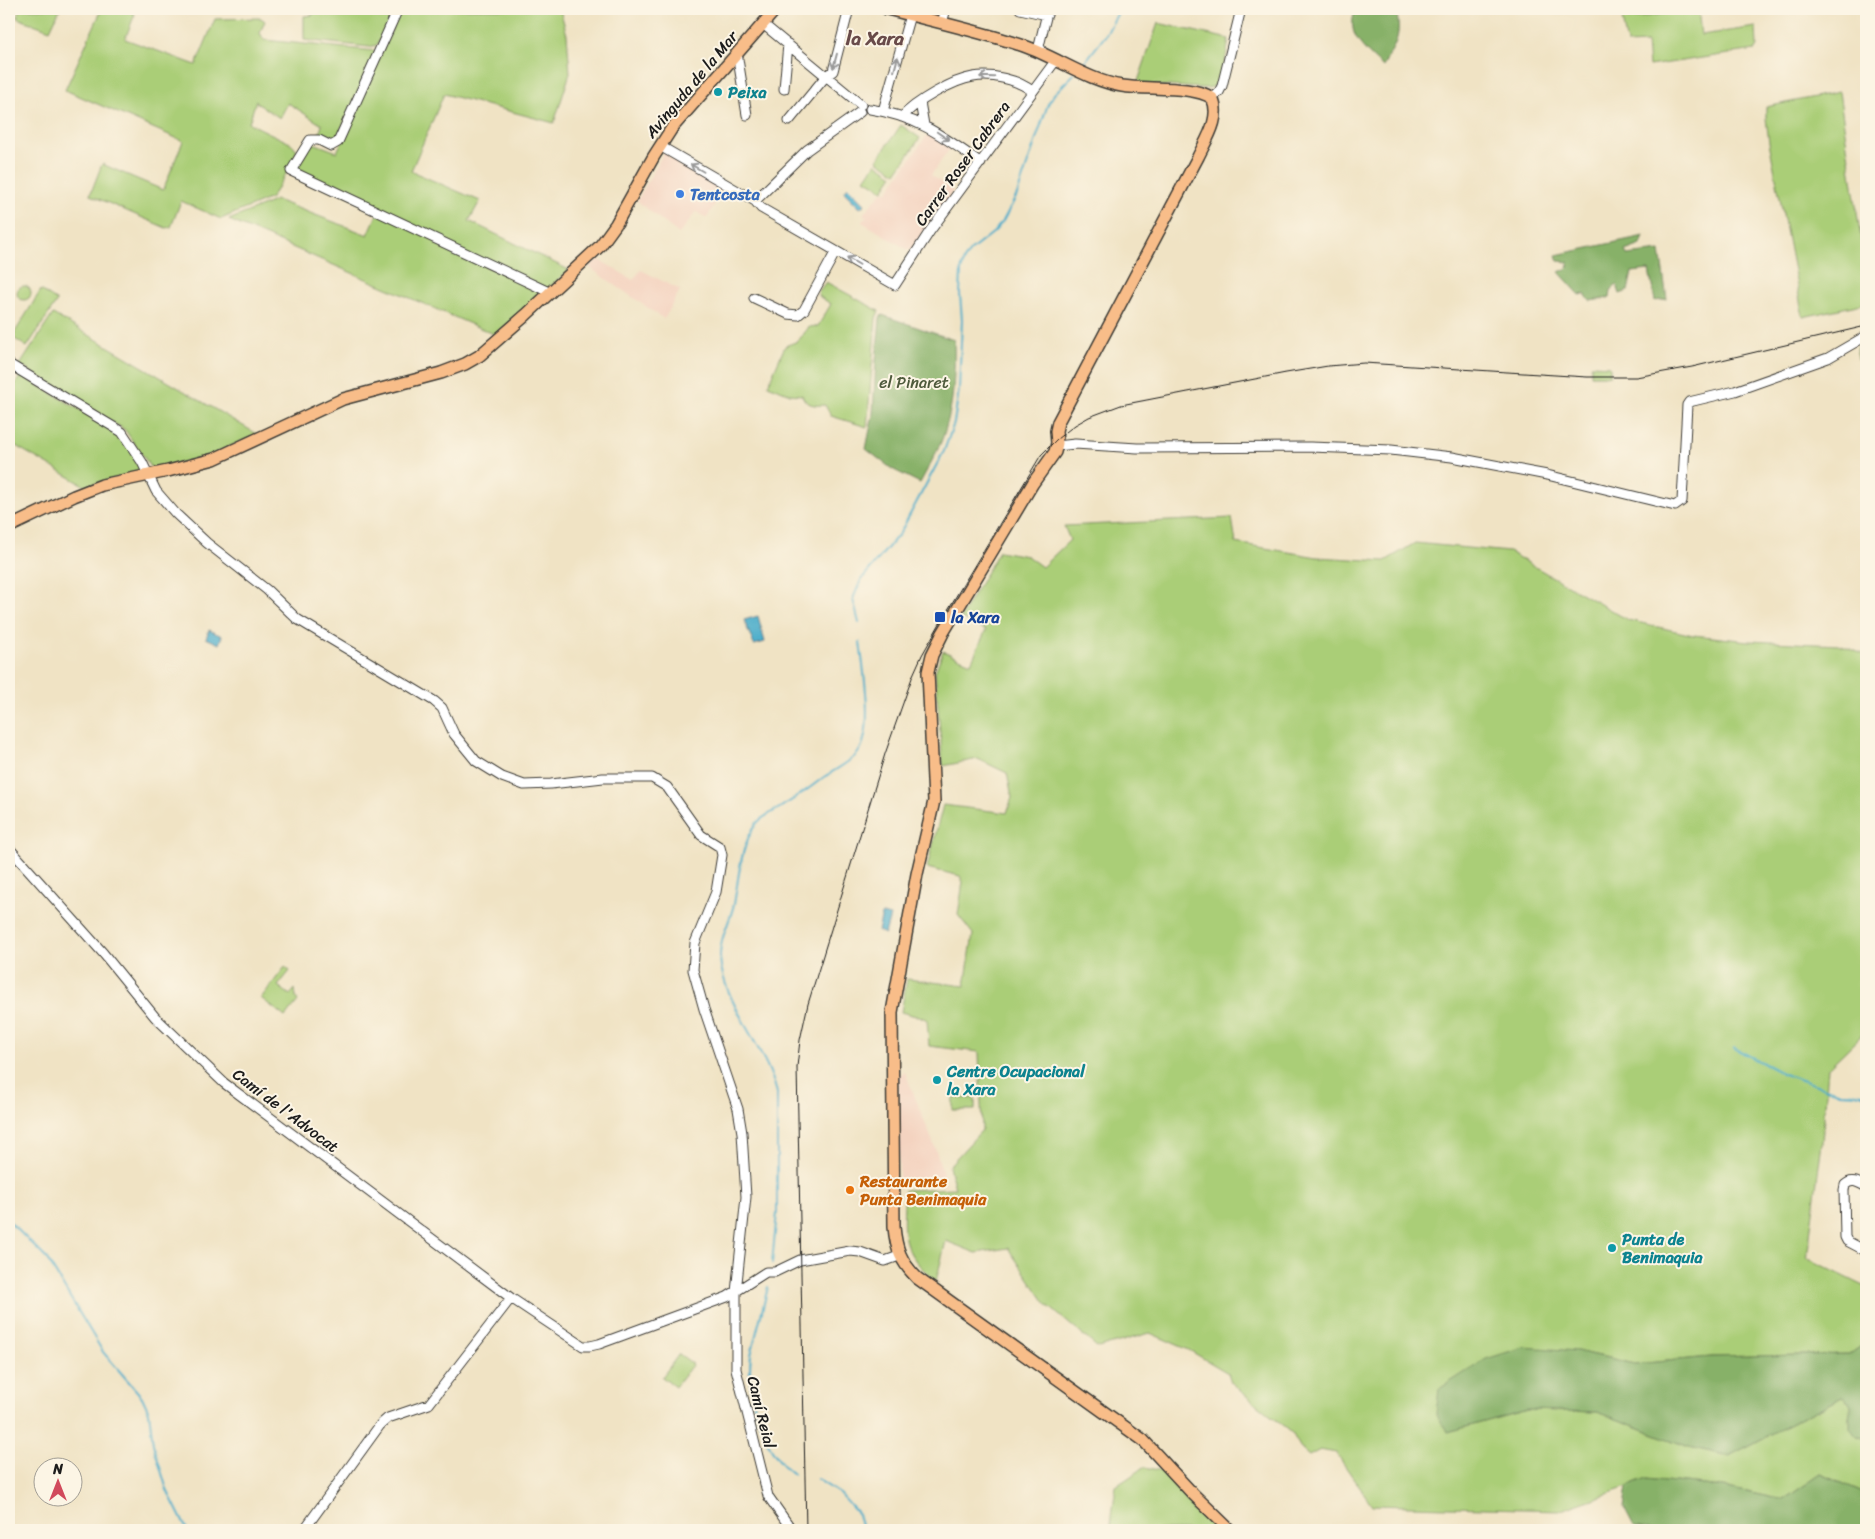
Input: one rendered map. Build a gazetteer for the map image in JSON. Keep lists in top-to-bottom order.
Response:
{
  "streets": {
    "main road": ["Avinguda de la Mar"],
    "street": ["Carrer Roser Cabrera", "Camí de l'Advocat", "Camí Reial"]
  },
  "crossings": [
    ["Avinguda de la Mar", "Camí Reial"],
    ["Camí de l'Advocat", "Camí Reial"]
  ],
  "districts": ["la Xara"],
  "parks": ["el Pinaret"],
  "places": {
    "other": [
      "Peixa",
      "Tentcosta",
      "Centre Ocupacional la Xara",
      "Restaurante Punta Benimaquia",
      "Punta de Benimaquia"
    ],
    "transit": ["la Xara"]
  },
  "north": "top"
}
